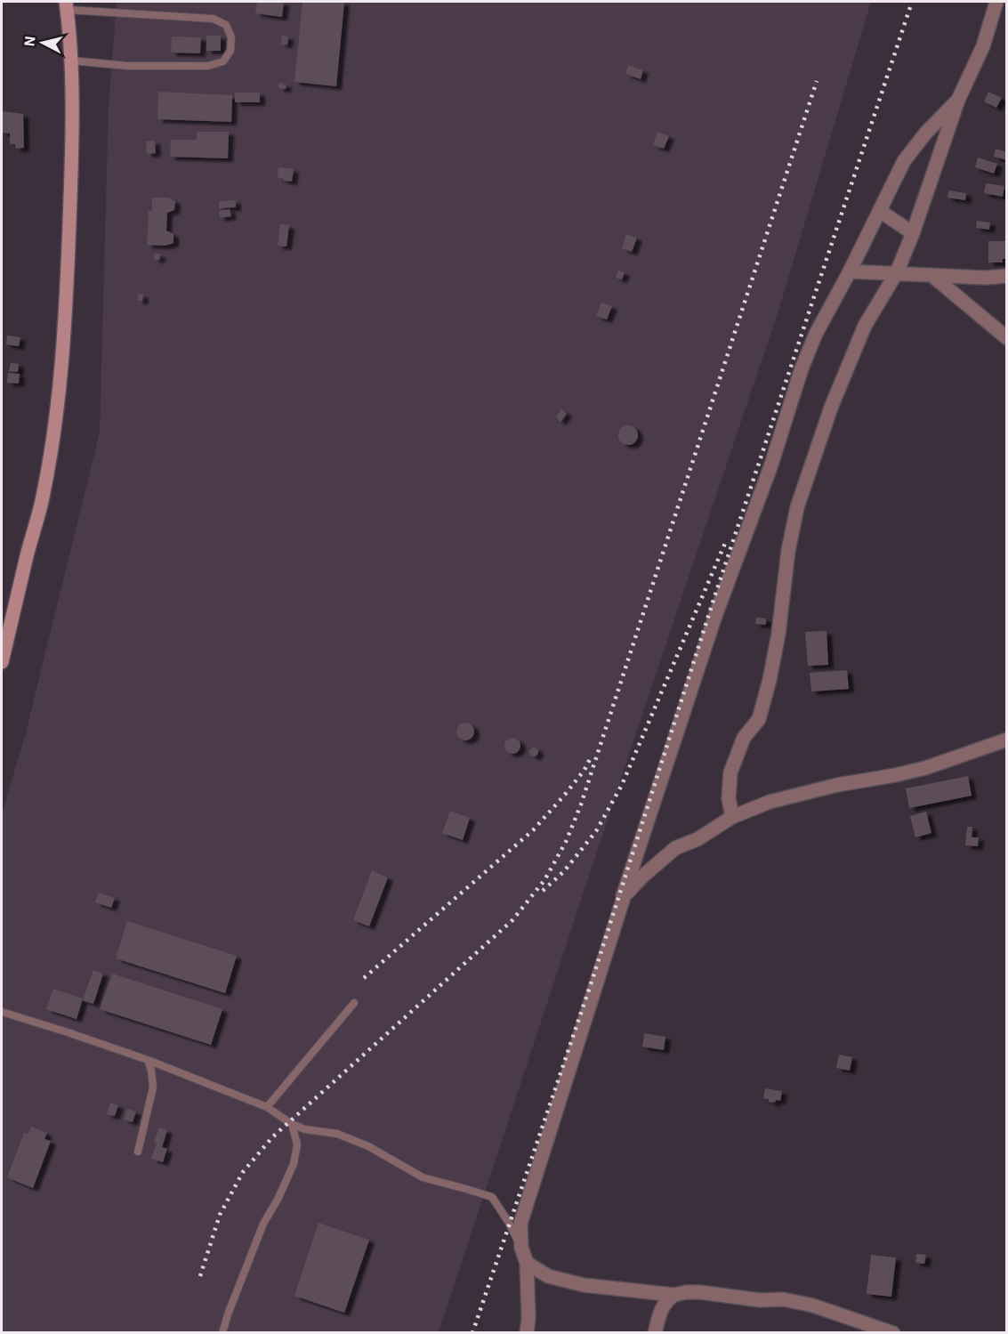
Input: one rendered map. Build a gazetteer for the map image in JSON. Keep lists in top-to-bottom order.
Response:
{
  "north": "left"
}
